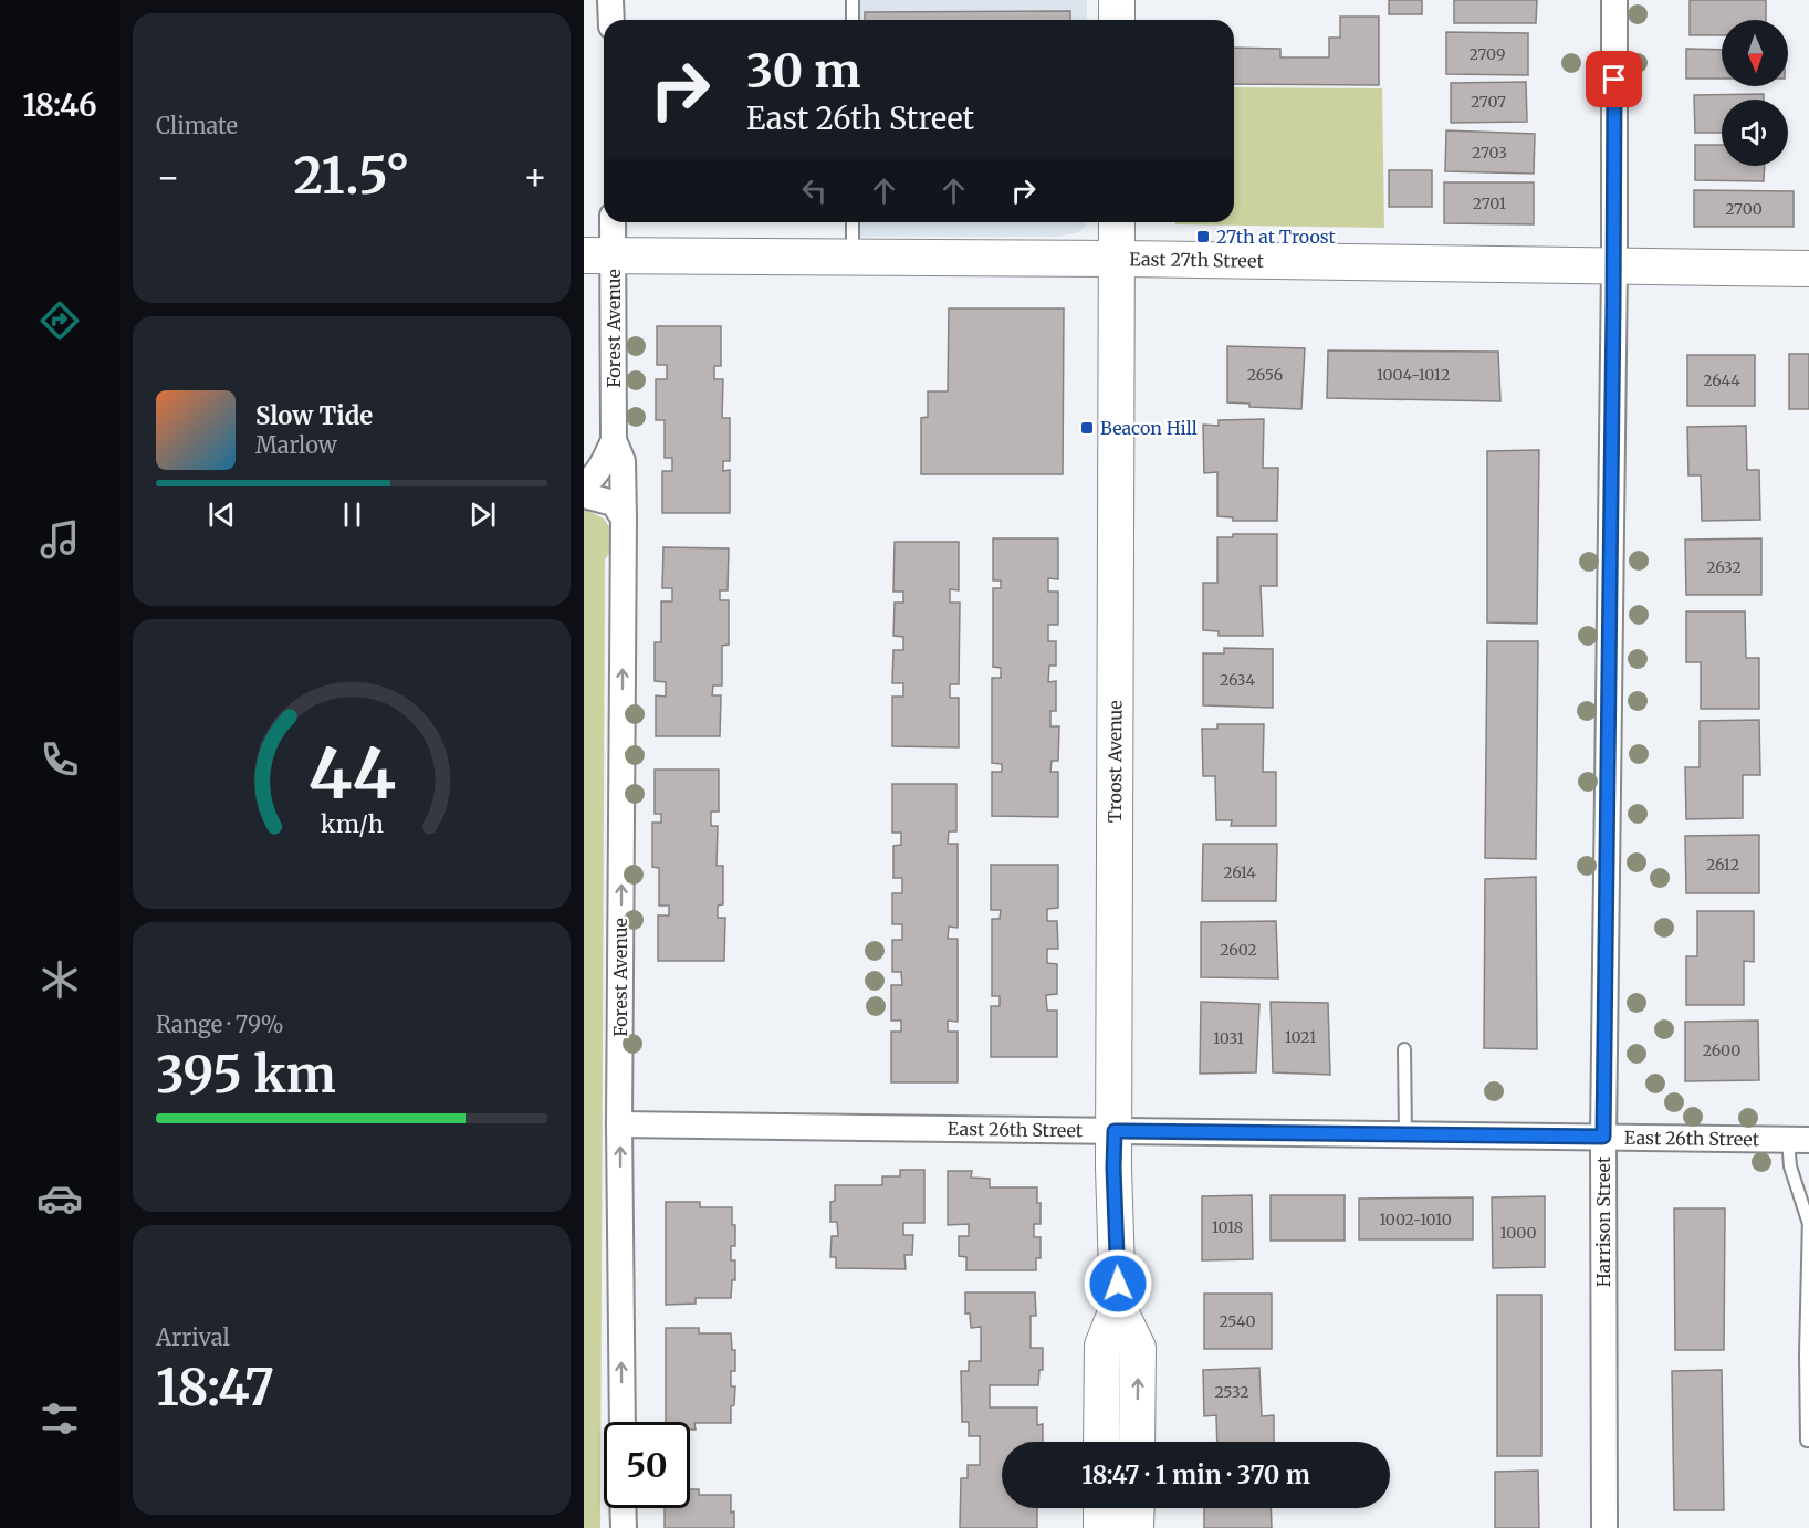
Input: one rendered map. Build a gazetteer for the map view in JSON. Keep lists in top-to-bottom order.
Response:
{
  "streets": {
    "main road": ["East 27th Street", "Troost Avenue"],
    "street": ["Forest Avenue", "East 26th Street", "Harrison Street"]
  },
  "crossings": [
    ["East 27th Street", "Forest Avenue"],
    ["East 27th Street", "Troost Avenue"],
    ["East 27th Street", "Harrison Street"],
    ["Forest Avenue", "East 26th Street"],
    ["Troost Avenue", "East 26th Street"],
    ["East 26th Street", "Harrison Street"]
  ],
  "one_way": ["Forest Avenue"],
  "places": {
    "transit": ["27th at Troost", "Beacon Hill"]
  },
  "house_numbers": [
    "2709",
    "2707",
    "2703",
    "2701",
    "2700",
    "2656",
    "1004-1012",
    "2644",
    "2632",
    "2634",
    "2612",
    "2614",
    "2602",
    "1021",
    "1031",
    "2600",
    "1002-1010",
    "1018",
    "1000",
    "2540",
    "2532"
  ],
  "north": "bottom",
  "page": {
    "tabs": "18:46",
    "tile": [
      "Climate",
      ["Range · 79%", "395 km"],
      ["Arrival", "18:47"]
    ],
    "turn": ["30 m", "East 26th Street"],
    "heat": ["−", "21.5°", "+"],
    "song": ["Slow Tide", "Marlow"],
    "limit": "50",
    "trip": "18:47 · 1 min · 370 m",
    "gauge": ["44", "km/h"]
  }
}
